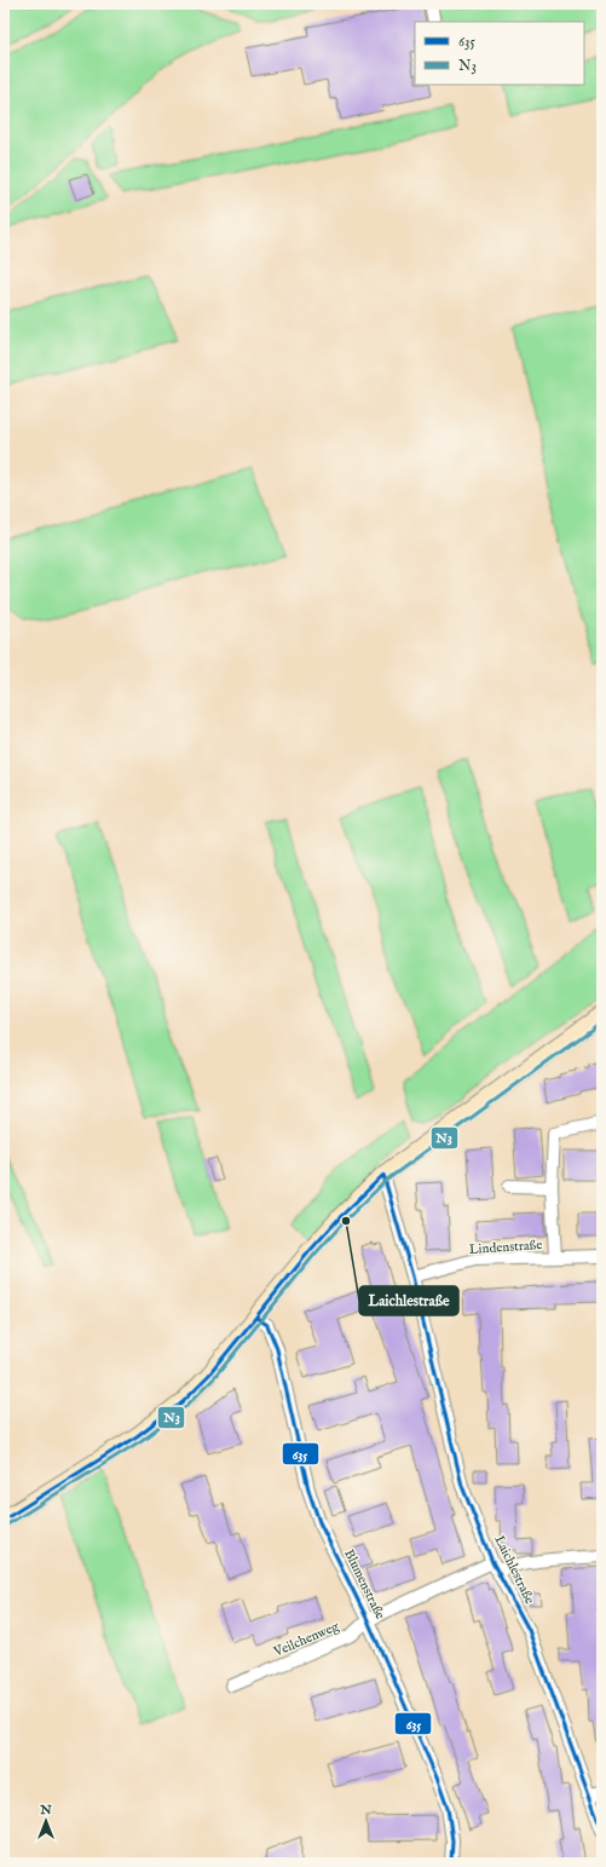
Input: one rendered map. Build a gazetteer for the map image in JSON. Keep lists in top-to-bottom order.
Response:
{
  "streets": {
    "street": [
      "Lindenstraße",
      "Laichlestraße",
      "Blumenstraße",
      "Veilchenweg"
    ]
  },
  "crossings": [
    ["Lindenstraße", "Laichlestraße"],
    ["Laichlestraße", "Veilchenweg"],
    ["Blumenstraße", "Veilchenweg"]
  ],
  "places": ["Laichlestraße"],
  "lines": ["transit line N3", "transit line 635"],
  "legend": ["635", "N3"],
  "north": "top"
}
